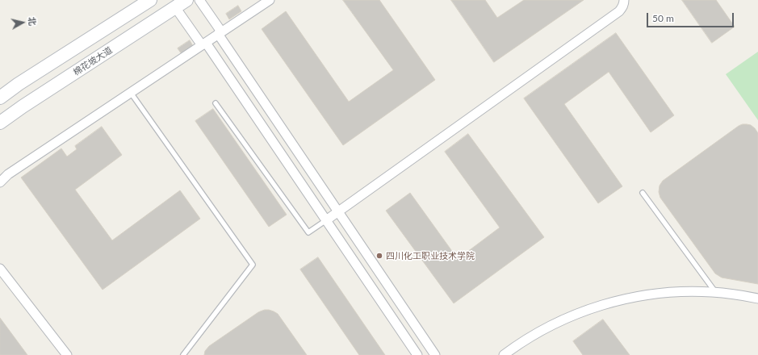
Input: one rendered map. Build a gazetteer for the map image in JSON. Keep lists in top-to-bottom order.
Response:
{
  "streets": {
    "main road": ["棉花坡大道"]
  },
  "places": ["四川化工职业技术学院"],
  "scale_bar": "50 m",
  "north": "right"
}
